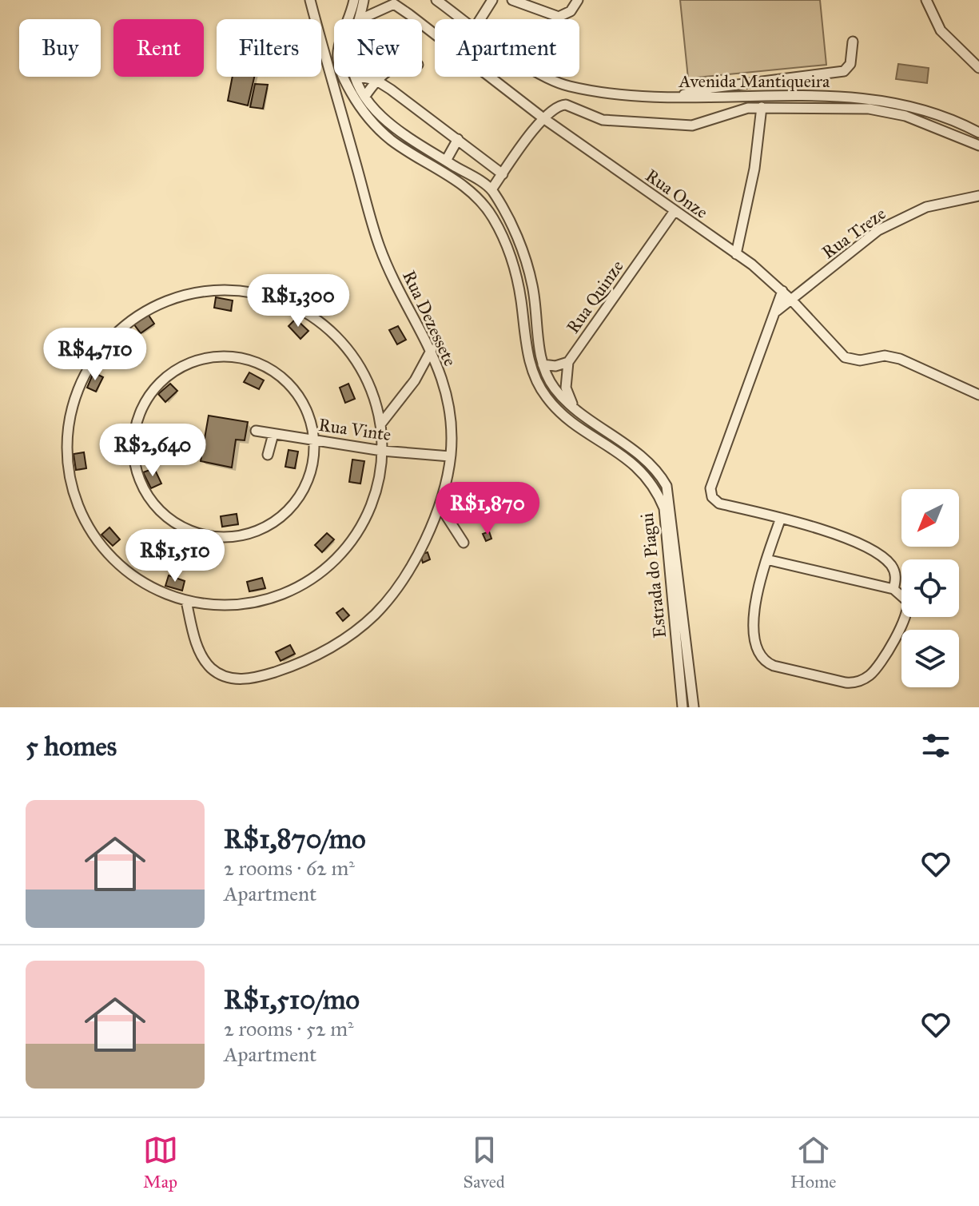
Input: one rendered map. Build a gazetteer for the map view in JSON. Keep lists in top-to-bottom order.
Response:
{
  "streets": {
    "street": [
      "Avenida Mantiqueira",
      "Rua Onze",
      "Rua Treze",
      "Rua Quinze",
      "Rua Dezessete",
      "Rua Vinte",
      "Estrada do Piagui"
    ]
  },
  "crossings": [
    ["Rua Onze", "Rua Treze"],
    ["Rua Onze", "Rua Quinze"],
    ["Rua Dezessete", "Rua Vinte"]
  ],
  "north": "bottom left",
  "page": {
    "chip": [
      "Buy",
      "Rent",
      "Filters",
      "New",
      "Apartment"
    ],
    "price": [
      "R$1,300",
      "R$4,710",
      "R$2,640",
      "R$1,870",
      "R$1,510"
    ],
    "heading": "5 homes",
    "list": [
      {
        "name": "R$1,870/mo",
        "note": "2 rooms · 62 m² · Apartment"
      },
      {
        "name": "R$1,510/mo",
        "note": "2 rooms · 52 m² · Apartment"
      }
    ],
    "tabs": ["Map", "Saved", "Home"]
  }
}
